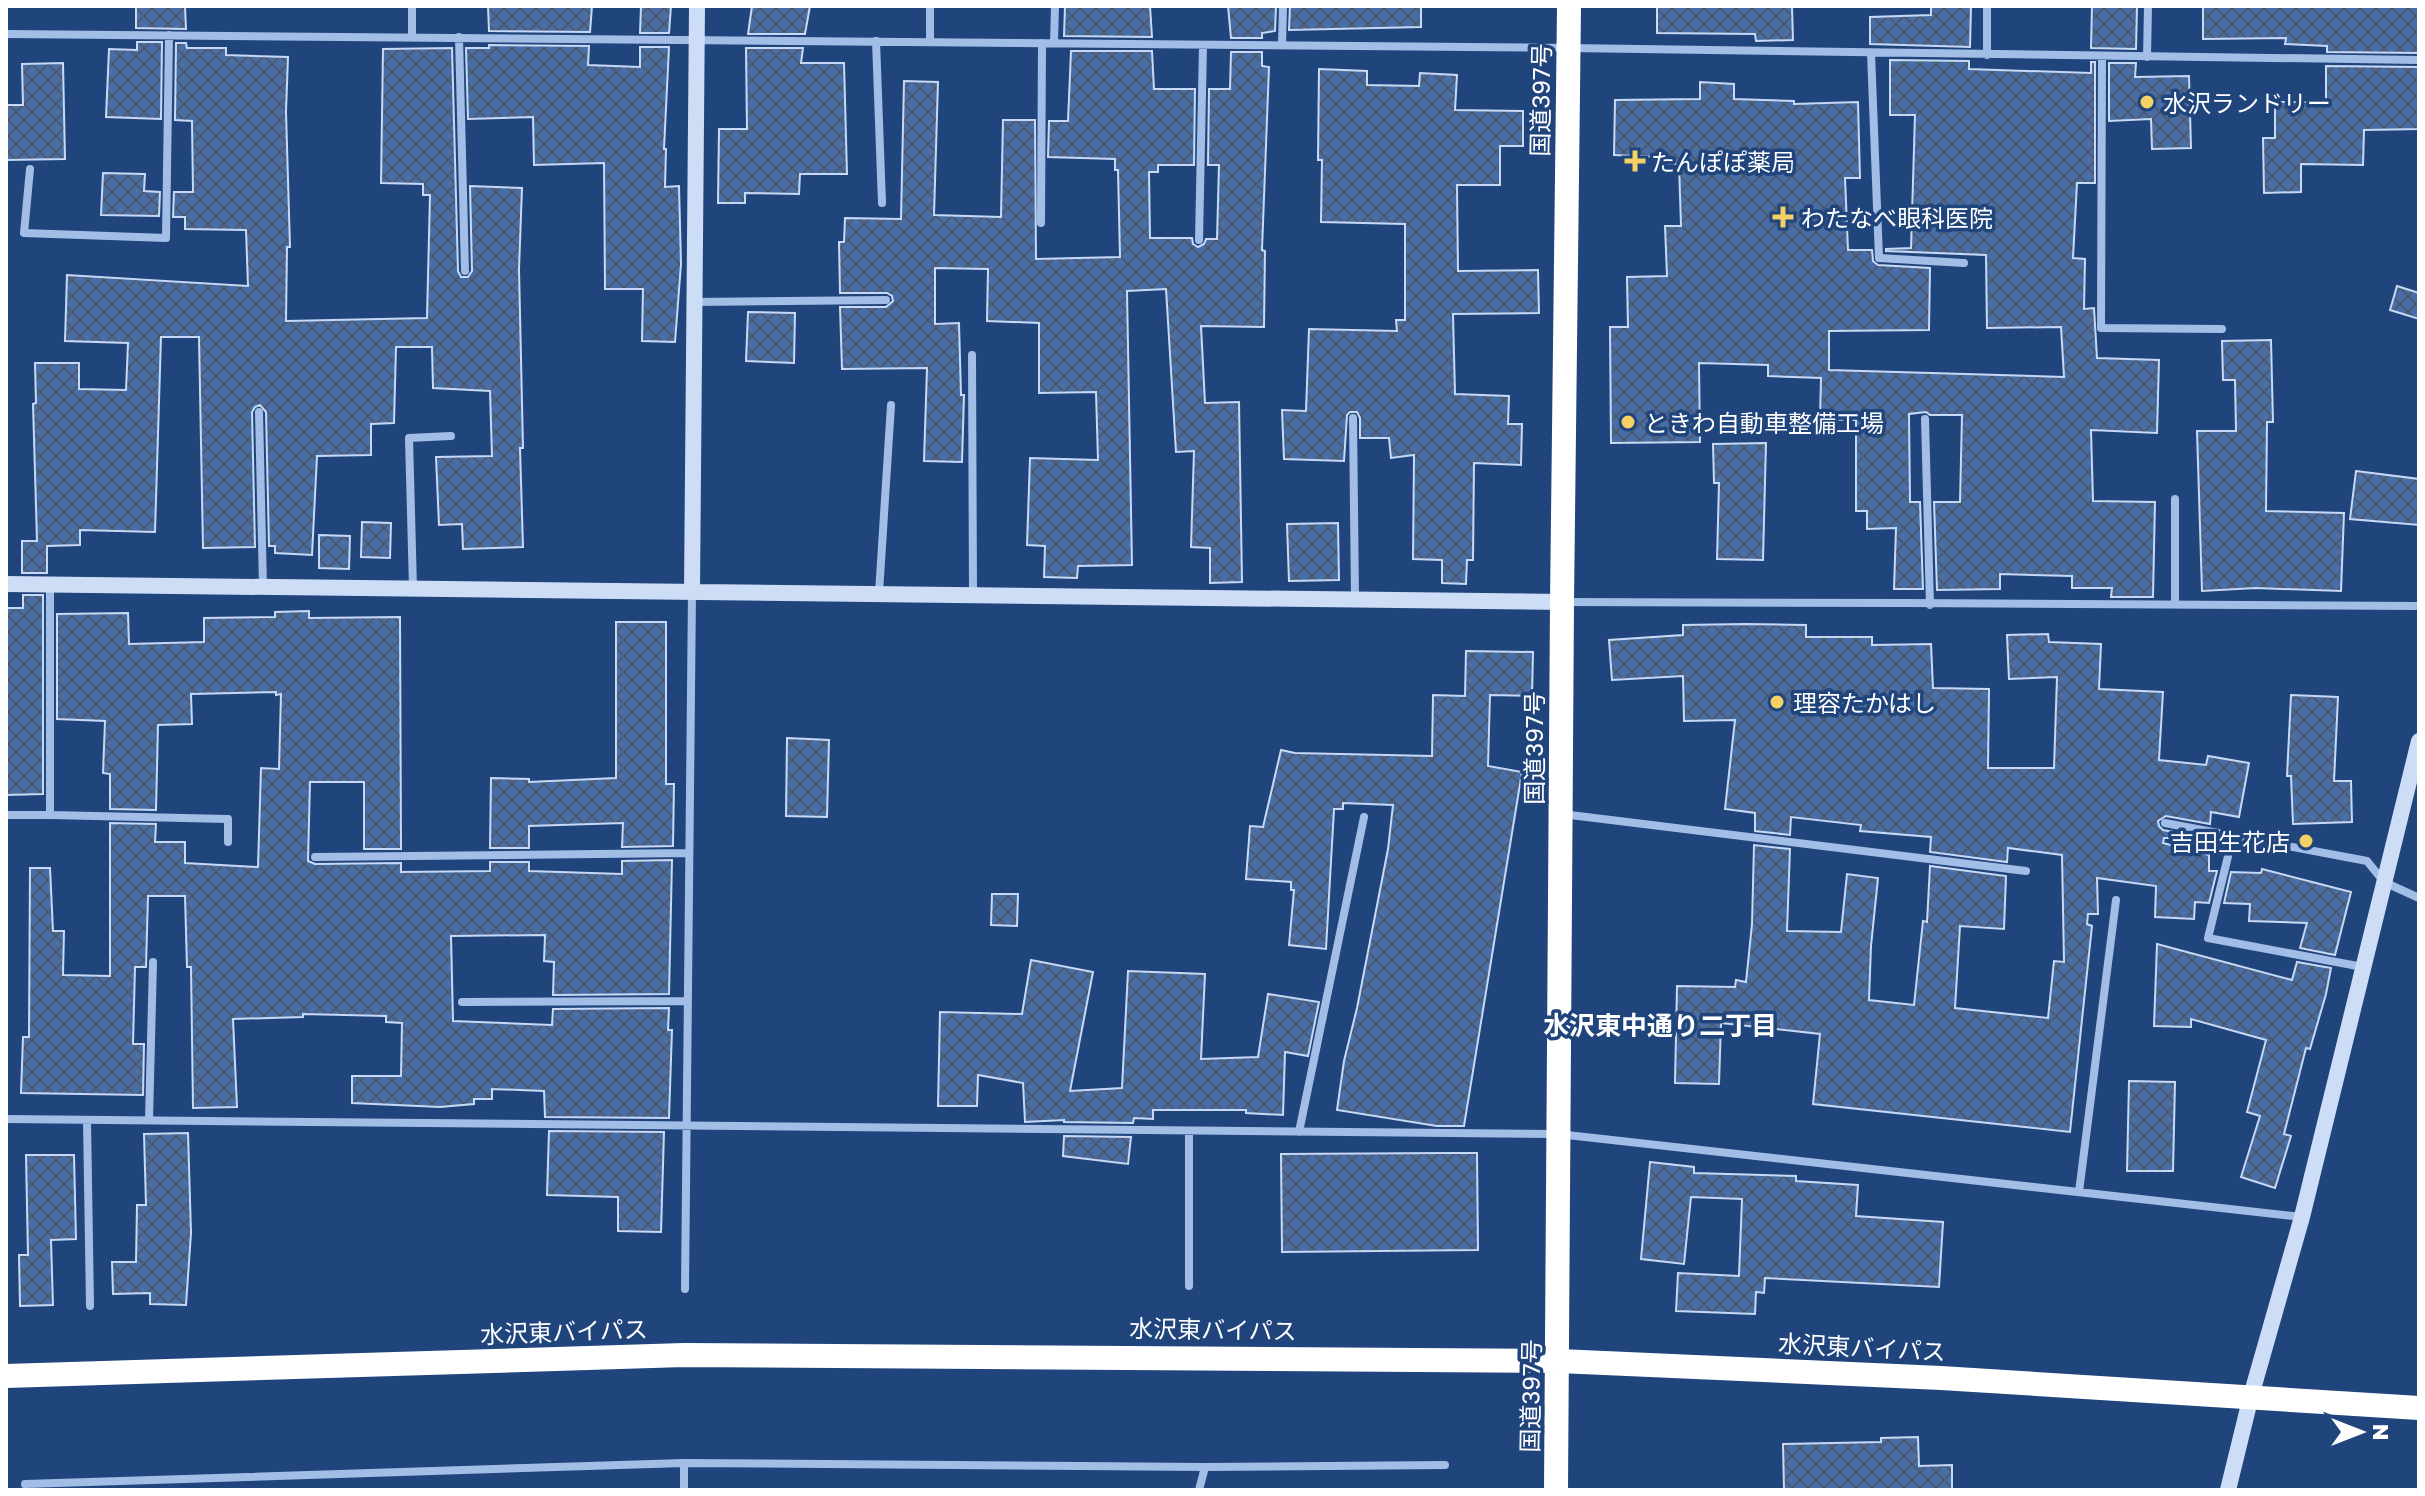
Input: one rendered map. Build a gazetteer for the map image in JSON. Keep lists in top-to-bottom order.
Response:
{
  "streets": {
    "highway": ["国道397号", "水沢東バイパス"]
  },
  "crossings": [
    ["国道397号", "水沢東バイパス"]
  ],
  "districts": ["水沢東中通り二丁目"],
  "places": {
    "other": [
      "水沢ランドリー",
      "ときわ自動車整備工場",
      "理容たかはし",
      "吉田生花店"
    ],
    "health": ["たんぽぽ薬局", "わたなべ眼科医院"]
  },
  "north": "right"
}
